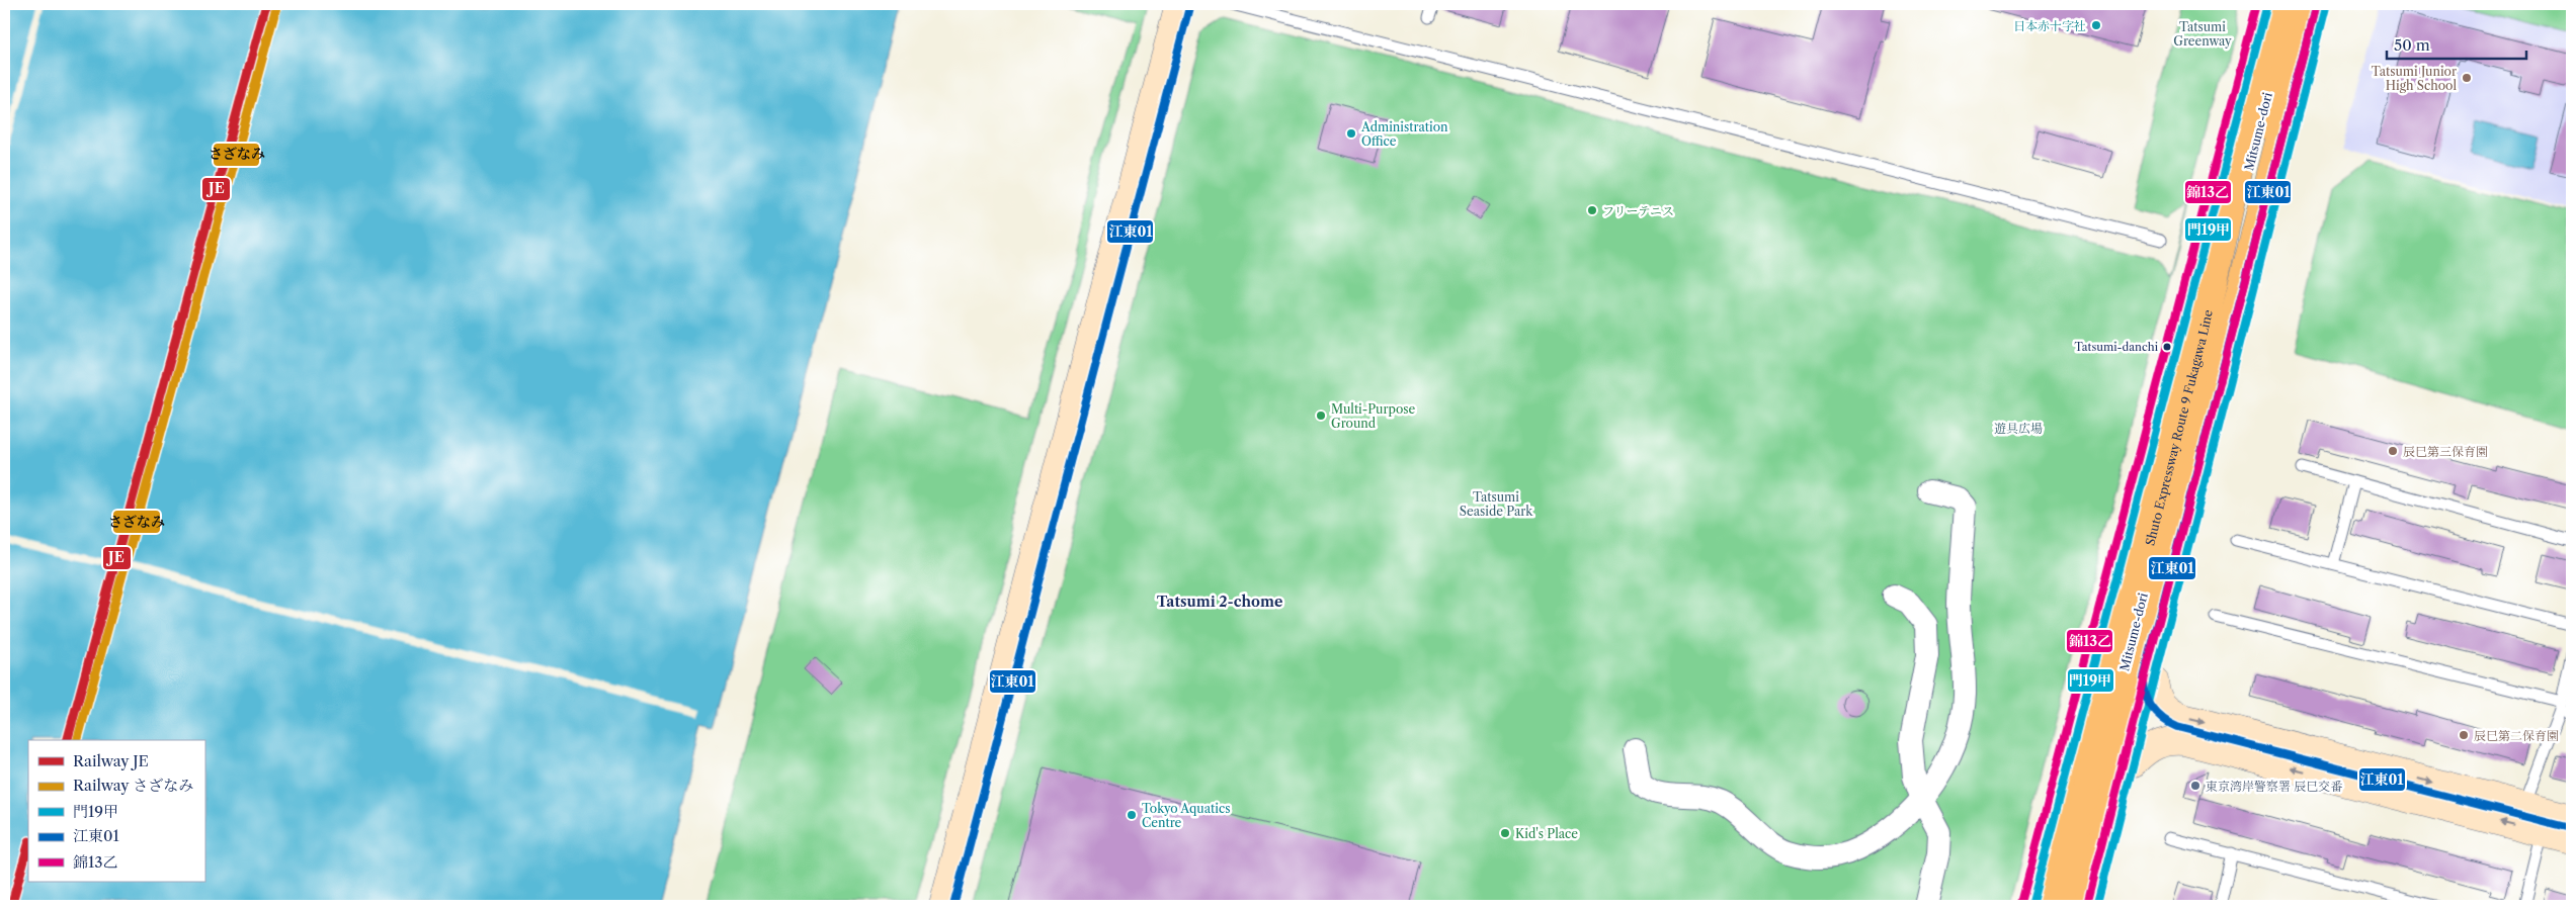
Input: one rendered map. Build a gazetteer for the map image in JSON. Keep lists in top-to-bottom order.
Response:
{
  "streets": {
    "main road": ["Mitsume-dori", "Shuto Expressway Route 9 Fukagawa Line"]
  },
  "districts": ["Tatsumi 2-chome"],
  "parks": ["Tatsumi Greenway", "遊具広場", "Tatsumi Seaside Park"],
  "places": [
    "日本赤十字社",
    "Tatsumi Junior High School",
    "Administration Office",
    "フリーテニス",
    "Tatsumi-danchi",
    "Multi-Purpose Ground",
    "辰巳第三保育園",
    "辰巳第二保育園",
    "東京湾岸警察署 辰巳交番",
    "Tokyo Aquatics Centre",
    "Kid's Place"
  ],
  "lines": [
    "rail line JE",
    "transit line 門19甲",
    "transit line 江東01",
    "transit line 錦13乙",
    "rail line さざなみ"
  ],
  "legend": [
    "Railway JE",
    "Railway さざなみ",
    "門19甲",
    "江東01",
    "錦13乙"
  ],
  "scale_bar": "50 m"
}
